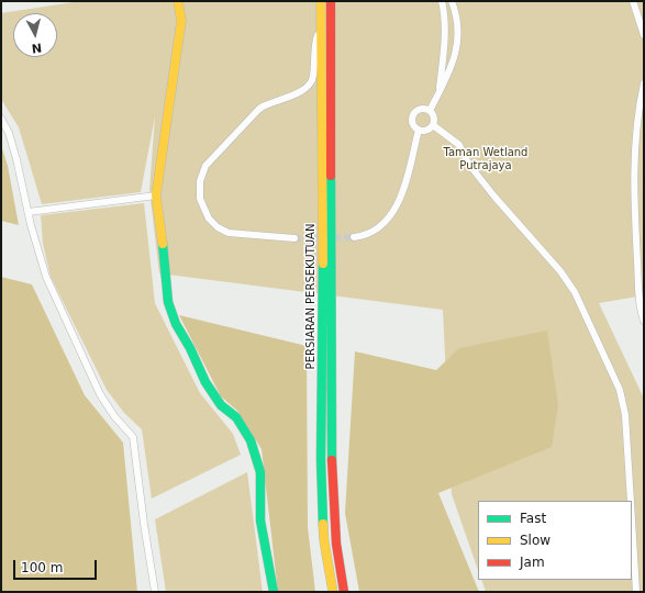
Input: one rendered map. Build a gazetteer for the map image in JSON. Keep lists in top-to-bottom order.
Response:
{
  "streets": {
    "main road": ["PERSIARAN PERSEKUTUAN"]
  },
  "parks": ["Taman Wetland Putrajaya"],
  "legend": ["Fast", "Slow", "Jam"],
  "scale_bar": "100 m",
  "north": "bottom"
}
